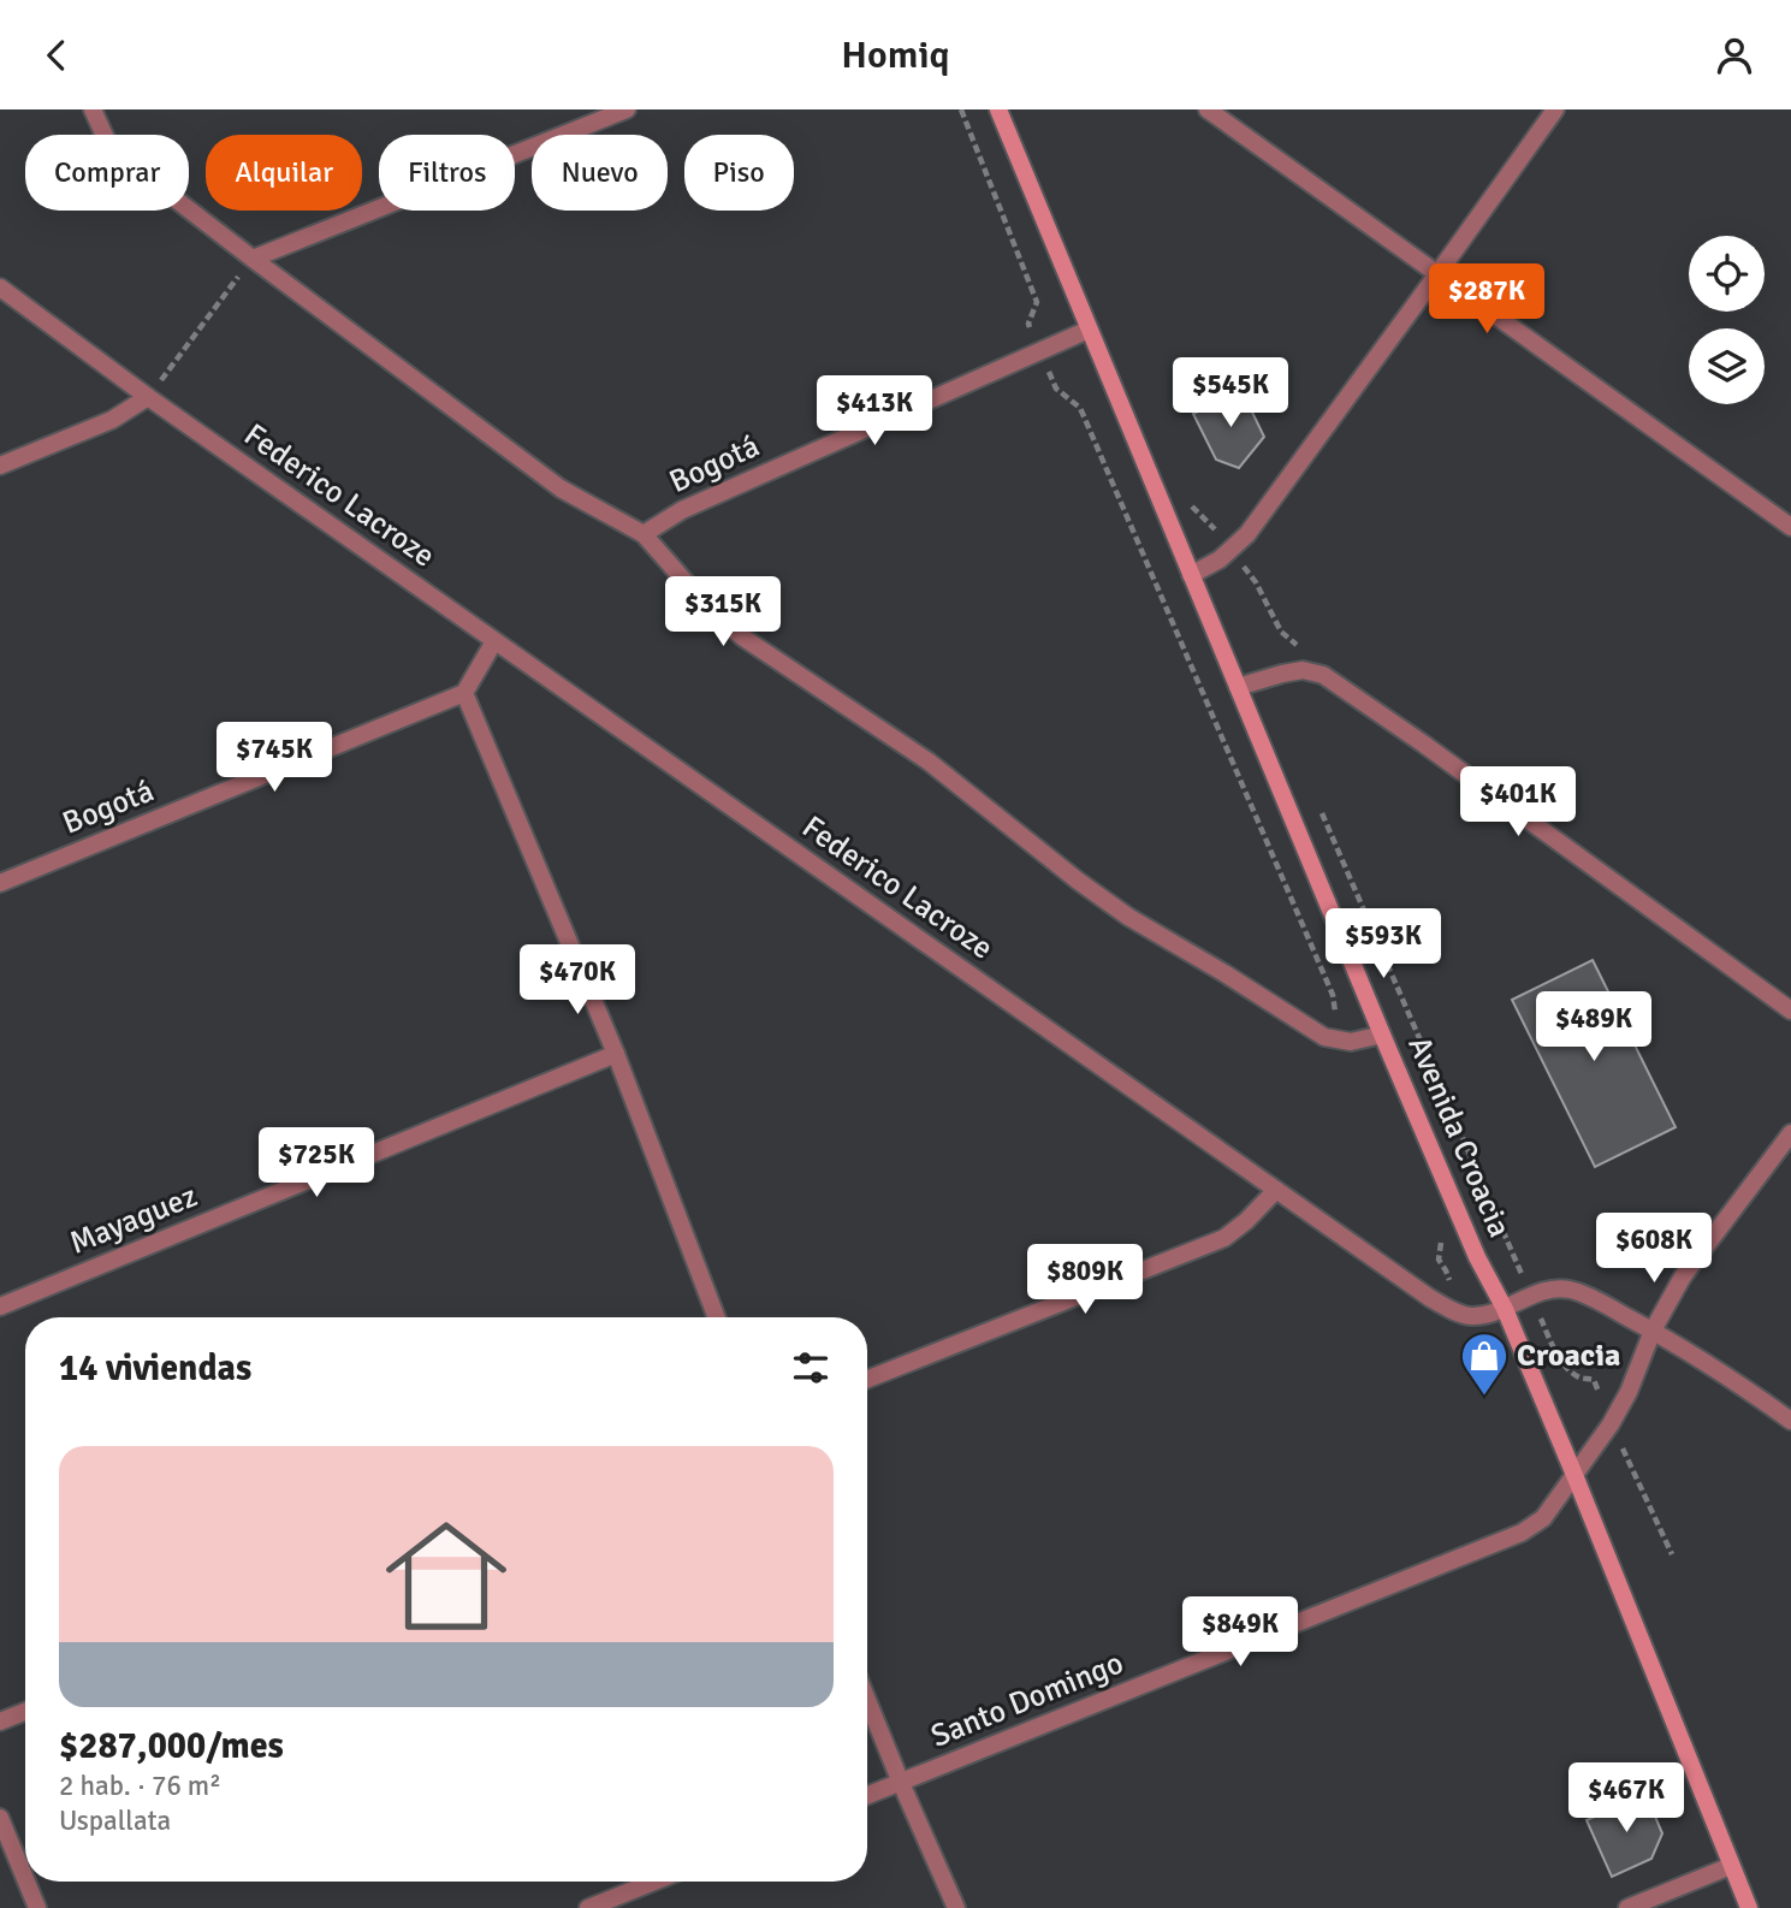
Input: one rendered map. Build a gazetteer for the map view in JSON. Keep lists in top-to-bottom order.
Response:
{
  "streets": {
    "main road": ["Avenida Croacia"],
    "street": [
      "Bogotá",
      "Federico Lacroze",
      "Mayaguez",
      "Santo Domingo"
    ]
  },
  "crossings": [
    ["Bogotá", "Avenida Croacia"],
    ["Avenida Croacia", "Santo Domingo"]
  ],
  "places": {
    "shop": ["Croacia"]
  },
  "page": {
    "header": "Homiq",
    "chip": [
      "Comprar",
      "Alquilar",
      "Filtros",
      "Nuevo",
      "Piso"
    ],
    "price": [
      "$287K",
      "$545K",
      "$413K",
      "$315K",
      "$745K",
      "$401K",
      "$593K",
      "$470K",
      "$489K",
      "$725K",
      "$608K",
      "$809K",
      "$849K",
      "$467K"
    ],
    "heading": "14 viviendas",
    "list": [
      {
        "name": "$287,000/mes",
        "note": "2 hab. · 76 m² · Uspallata"
      }
    ]
  }
}
